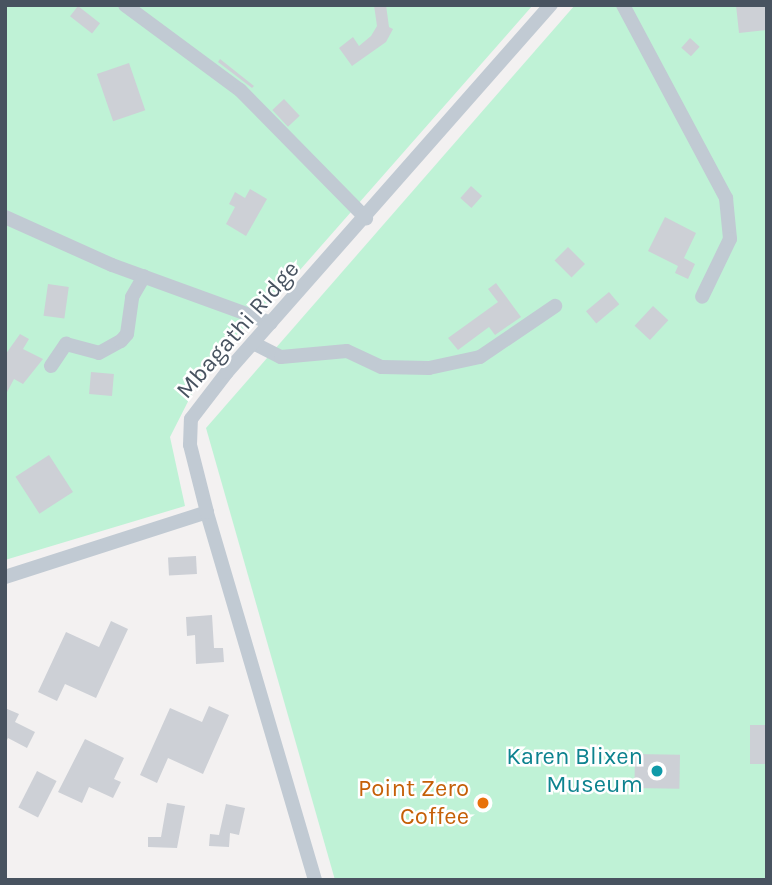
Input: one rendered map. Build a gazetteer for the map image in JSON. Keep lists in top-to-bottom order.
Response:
{
  "streets": {
    "street": ["Mbagathi Ridge"]
  },
  "places": ["Karen Blixen Museum", "Point Zero Coffee"]
}
